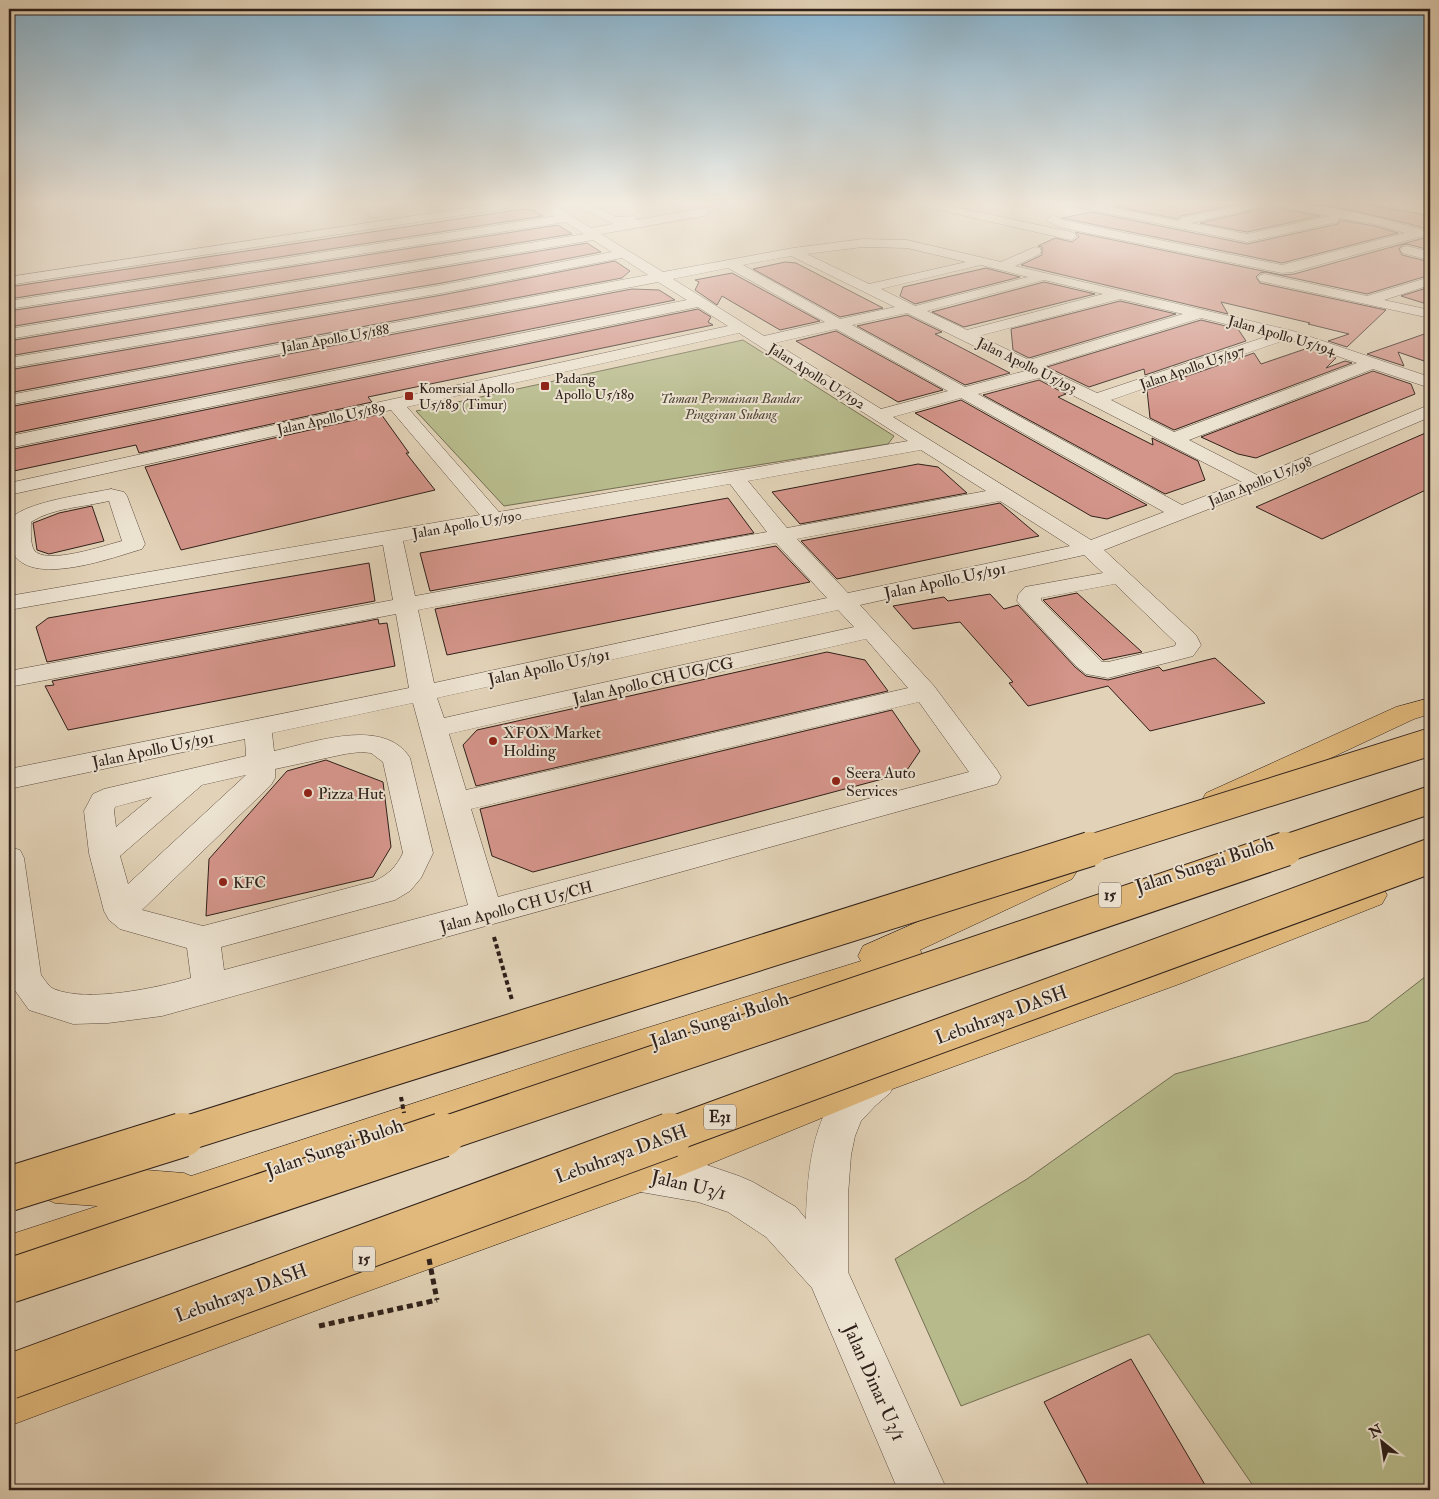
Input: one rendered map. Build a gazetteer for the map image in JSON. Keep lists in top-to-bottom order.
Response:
{
  "streets": {
    "highway": [
      "Jalan Sungai Buloh",
      "15",
      "Lebuhraya DASH",
      "E31"
    ],
    "street": [
      "Jalan Apollo U5/194",
      "Jalan Apollo U5/188",
      "Jalan Apollo U5/193",
      "Jalan Apollo U5/197",
      "Jalan Apollo U5/192",
      "Jalan Apollo U5/189",
      "Jalan Apollo U5/198",
      "Jalan Apollo U5/190",
      "Jalan Apollo U5/191",
      "Jalan Apollo CH UG/CG",
      "Jalan Apollo CH U5/CH",
      "Jalan U3/1",
      "Jalan Dinar U3/1"
    ]
  },
  "crossings": [
    ["Jalan Apollo U5/194", "Jalan Apollo U5/188"],
    ["Jalan Apollo U5/194", "Jalan Apollo U5/197"],
    ["Jalan Apollo U5/194", "Jalan Apollo U5/192"],
    ["Jalan Apollo U5/188", "Jalan Apollo U5/192"],
    ["Jalan Apollo U5/193", "Jalan Apollo U5/197"],
    ["Jalan Apollo U5/193", "Jalan Apollo U5/198"],
    ["Jalan Apollo U5/192", "Jalan Apollo U5/189"],
    ["Jalan Apollo U5/192", "Jalan Apollo U5/198"],
    ["Jalan Apollo U5/192", "Jalan Apollo U5/190"],
    ["Jalan Apollo U5/192", "Jalan Apollo U5/191"],
    ["Jalan Apollo U5/198", "Jalan Apollo U5/191"],
    ["15", "Jalan U3/1"],
    ["Jalan U3/1", "Jalan Dinar U3/1"]
  ],
  "parks": ["Taman Permainan Bandar Pinggiran Subang"],
  "places": {
    "transit": ["Padang Apollo U5/189", "Komersial Apollo U5/189 (Timur)"],
    "other": [
      "XFOX Market Holding",
      "Seera Auto Services",
      "Pizza Hut",
      "KFC"
    ]
  },
  "north": "top left"
}
